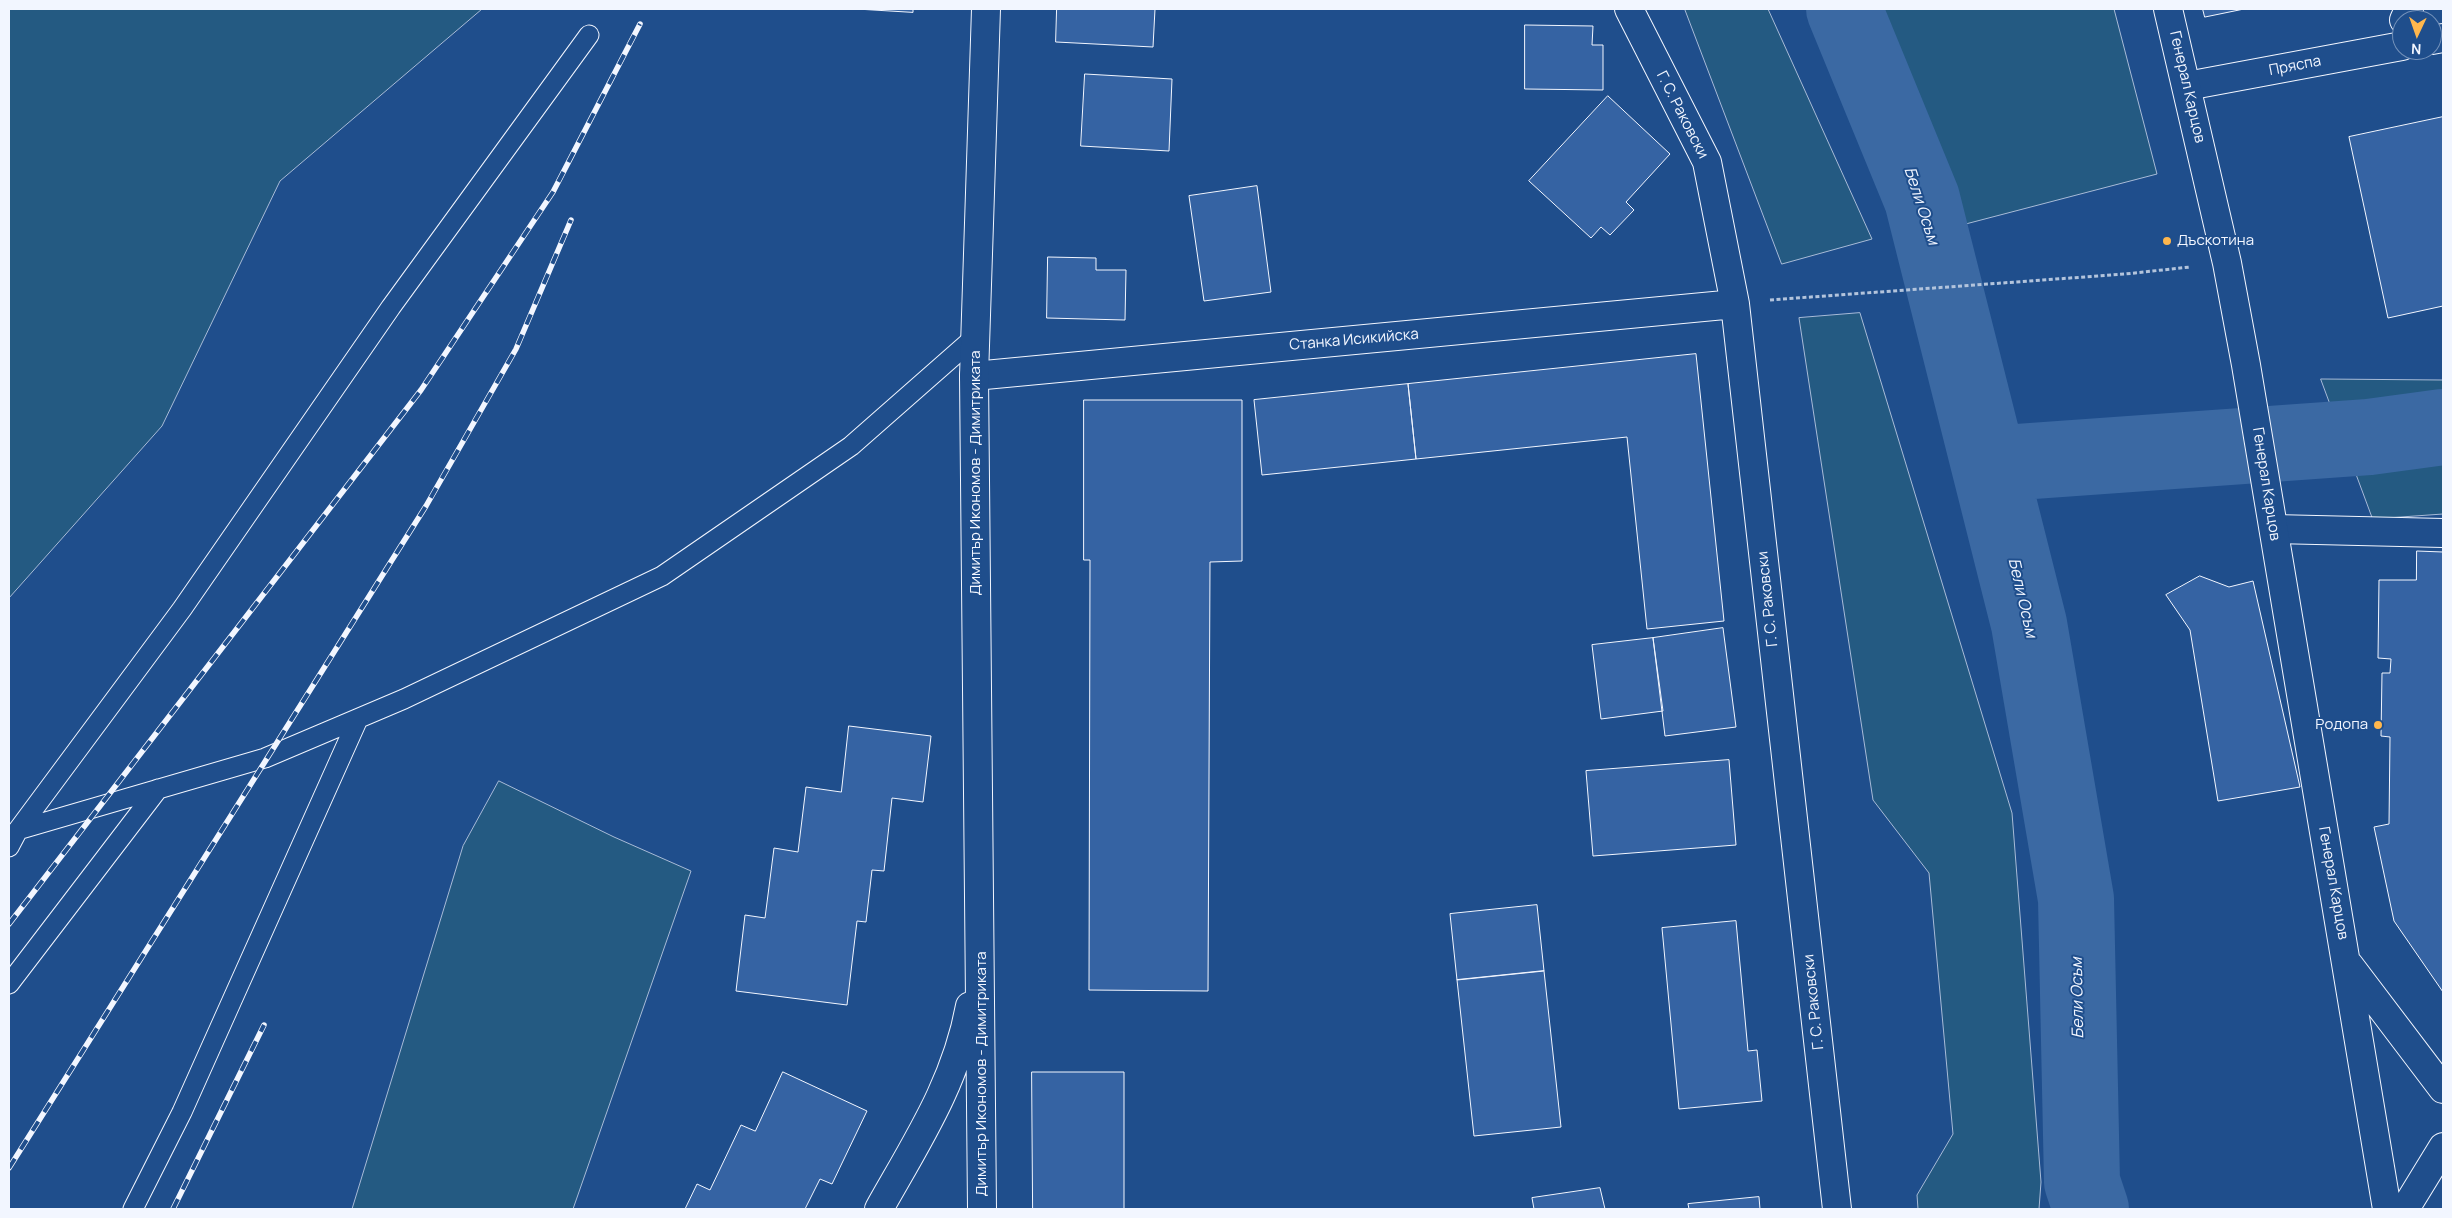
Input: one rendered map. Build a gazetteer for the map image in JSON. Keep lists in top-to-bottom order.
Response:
{
  "streets": {
    "street": [
      "Пряспа",
      "Генерал Карцов",
      "Г. С. Раковски",
      "Станка Исикийска",
      "Димитър Икономов - Димитриката"
    ]
  },
  "crossings": [
    ["Пряспа", "Генерал Карцов"],
    ["Г. С. Раковски", "Станка Исикийска"],
    ["Станка Исикийска", "Димитър Икономов - Димитриката"]
  ],
  "water": ["Бели Осъм"],
  "places": ["Дъскотина", "Родопа"],
  "north": "bottom"
}
